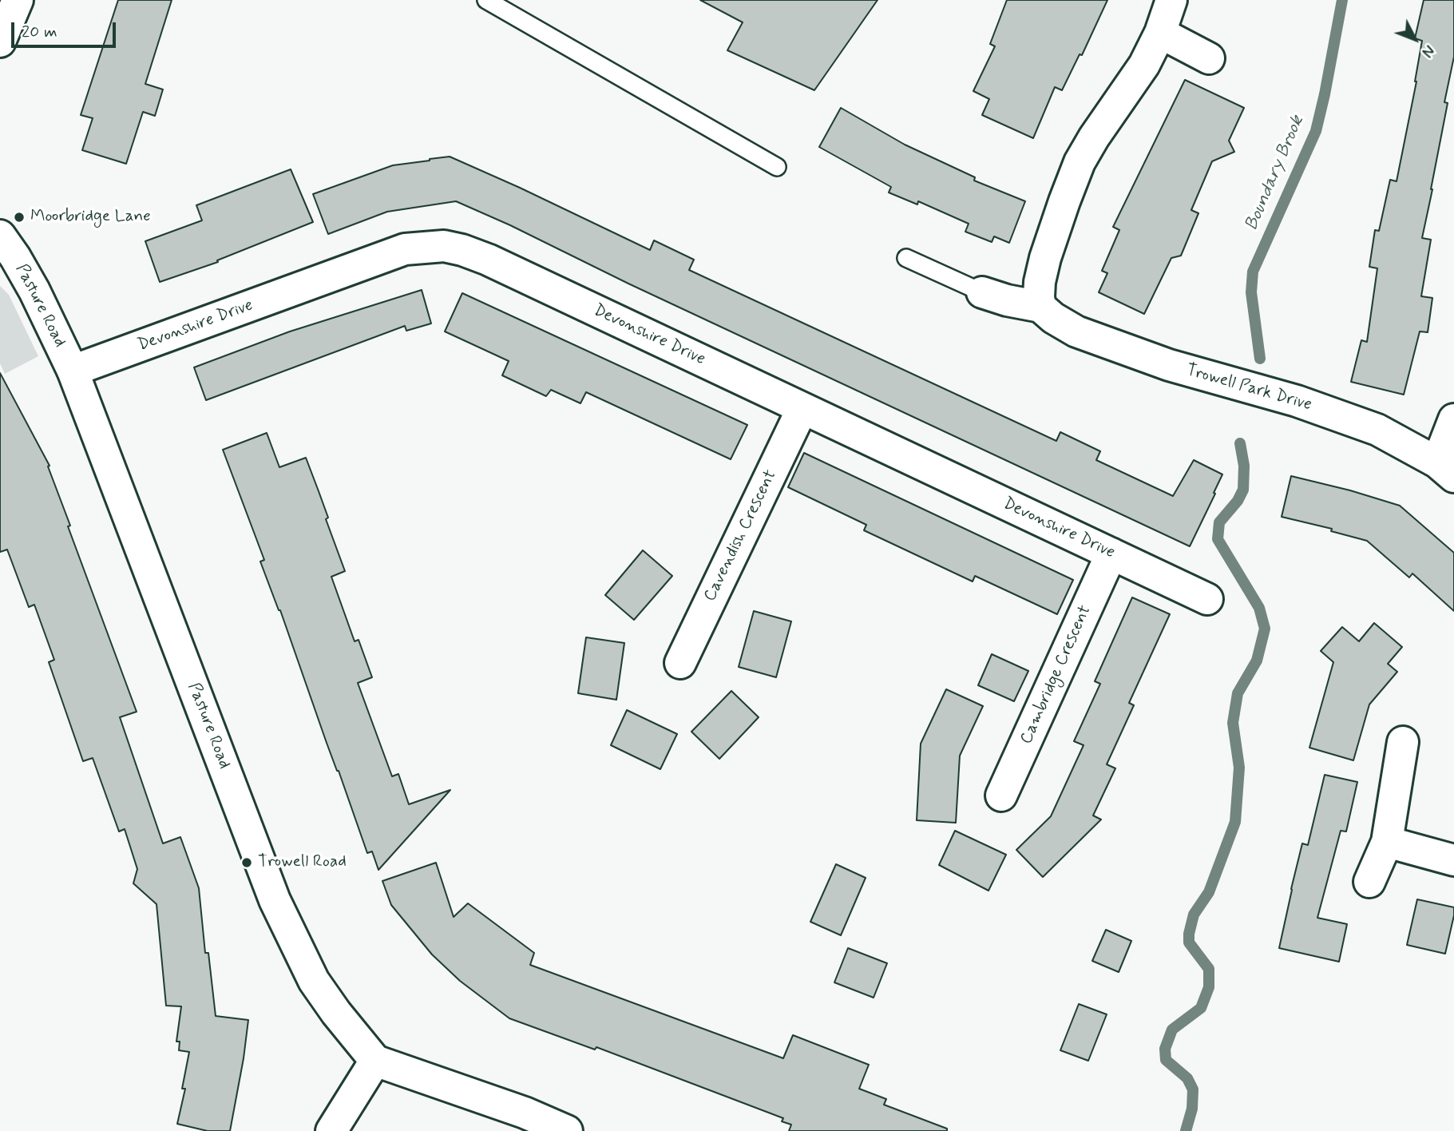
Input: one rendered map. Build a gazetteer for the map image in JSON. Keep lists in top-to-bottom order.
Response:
{
  "streets": {
    "street": [
      "Pasture Road",
      "Devonshire Drive",
      "Trowell Park Drive",
      "Cavendish Crescent",
      "Cambridge Crescent"
    ]
  },
  "crossings": [
    ["Pasture Road", "Devonshire Drive"],
    ["Devonshire Drive", "Cavendish Crescent"],
    ["Devonshire Drive", "Cambridge Crescent"]
  ],
  "water": ["Boundary Brook"],
  "places": ["Moorbridge Lane", "Trowell Road"],
  "scale_bar": "20 m",
  "north": "bottom right"
}
